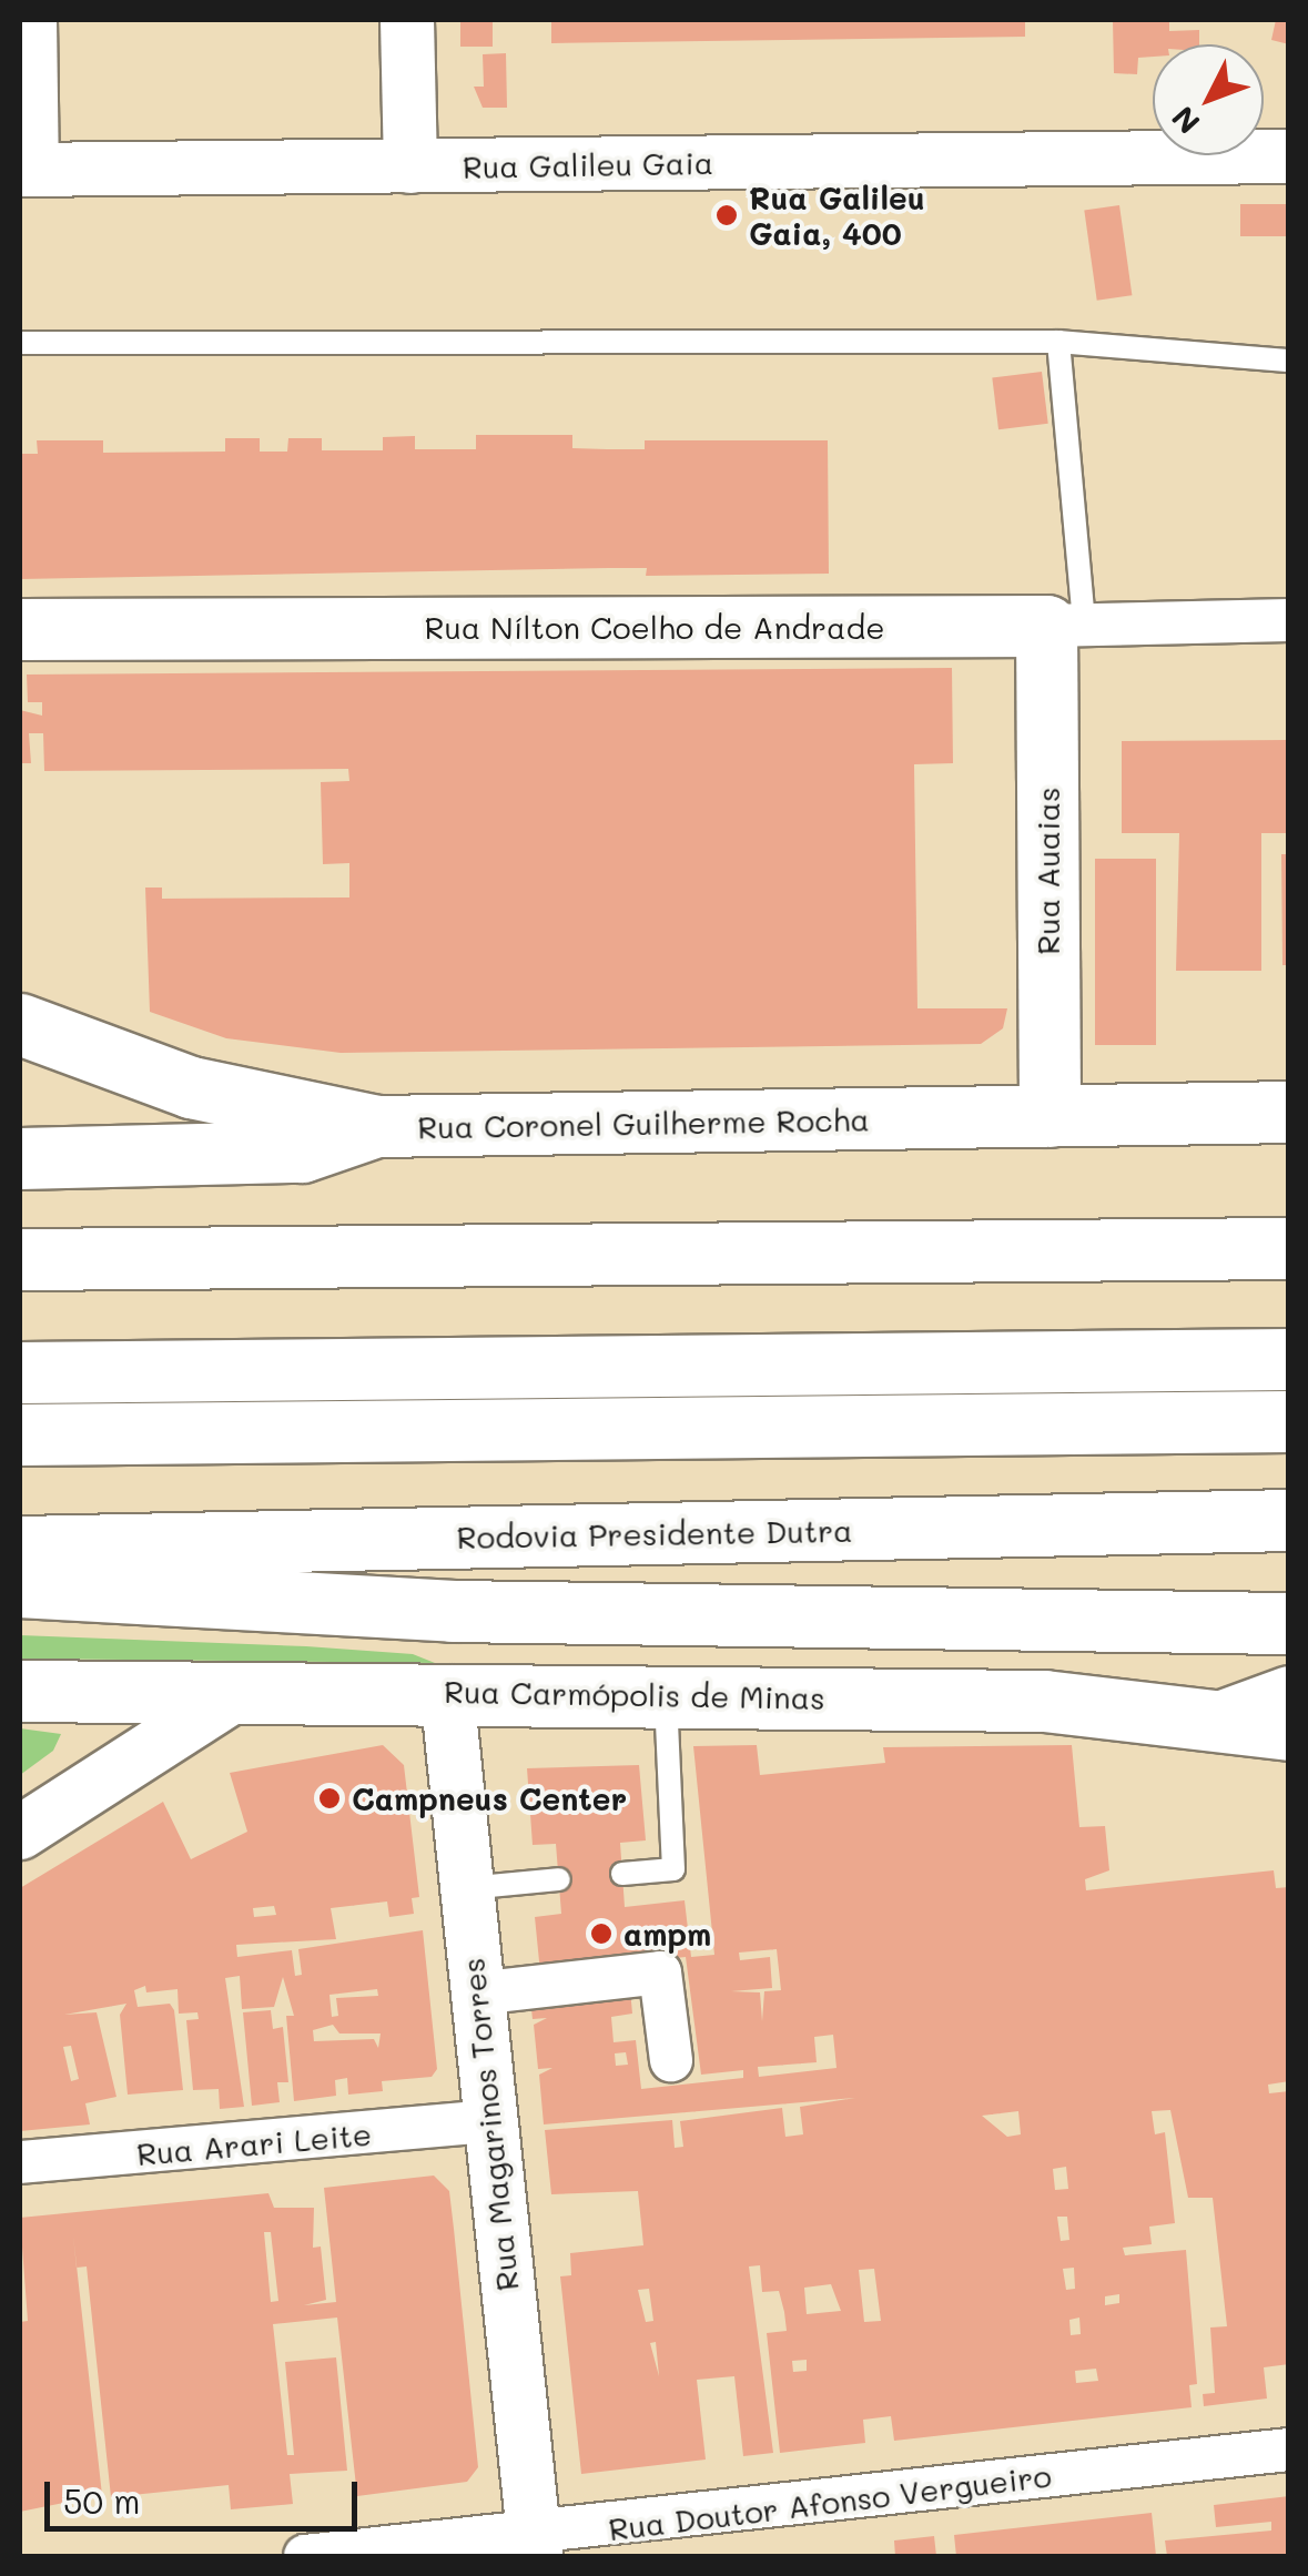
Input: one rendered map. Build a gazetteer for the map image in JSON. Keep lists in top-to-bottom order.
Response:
{
  "streets": {
    "main road": [
      "Rua Nílton Coelho de Andrade",
      "Rua Auaias",
      "Rua Coronel Guilherme Rocha",
      "Rodovia Presidente Dutra",
      "Rua Carmópolis de Minas"
    ],
    "street": [
      "Rua Galileu Gaia",
      "Rua Magarinos Torres",
      "Rua Arari Leite",
      "Rua Doutor Afonso Vergueiro"
    ]
  },
  "crossings": [
    ["Rua Nílton Coelho de Andrade", "Rua Auaias"],
    ["Rua Auaias", "Rua Coronel Guilherme Rocha"],
    ["Rua Carmópolis de Minas", "Rua Magarinos Torres"],
    ["Rua Magarinos Torres", "Rua Arari Leite"],
    ["Rua Magarinos Torres", "Rua Doutor Afonso Vergueiro"]
  ],
  "places": ["Rua Galileu Gaia, 400", "Campneus Center", "ampm"],
  "scale_bar": "50 m",
  "north": "bottom left"
}
